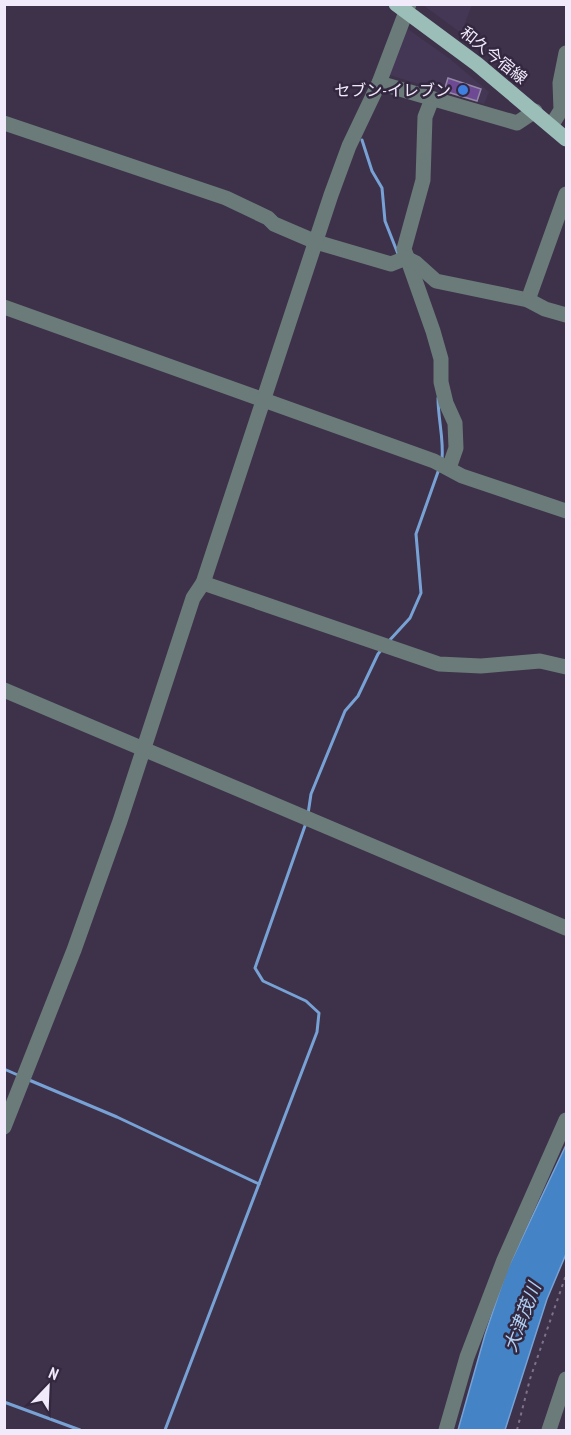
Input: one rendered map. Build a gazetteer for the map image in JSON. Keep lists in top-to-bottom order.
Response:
{
  "streets": {
    "main road": ["和久今宿線"]
  },
  "water": ["大津茂川"],
  "places": ["セブン-イレブン"],
  "north": "top right"
}
